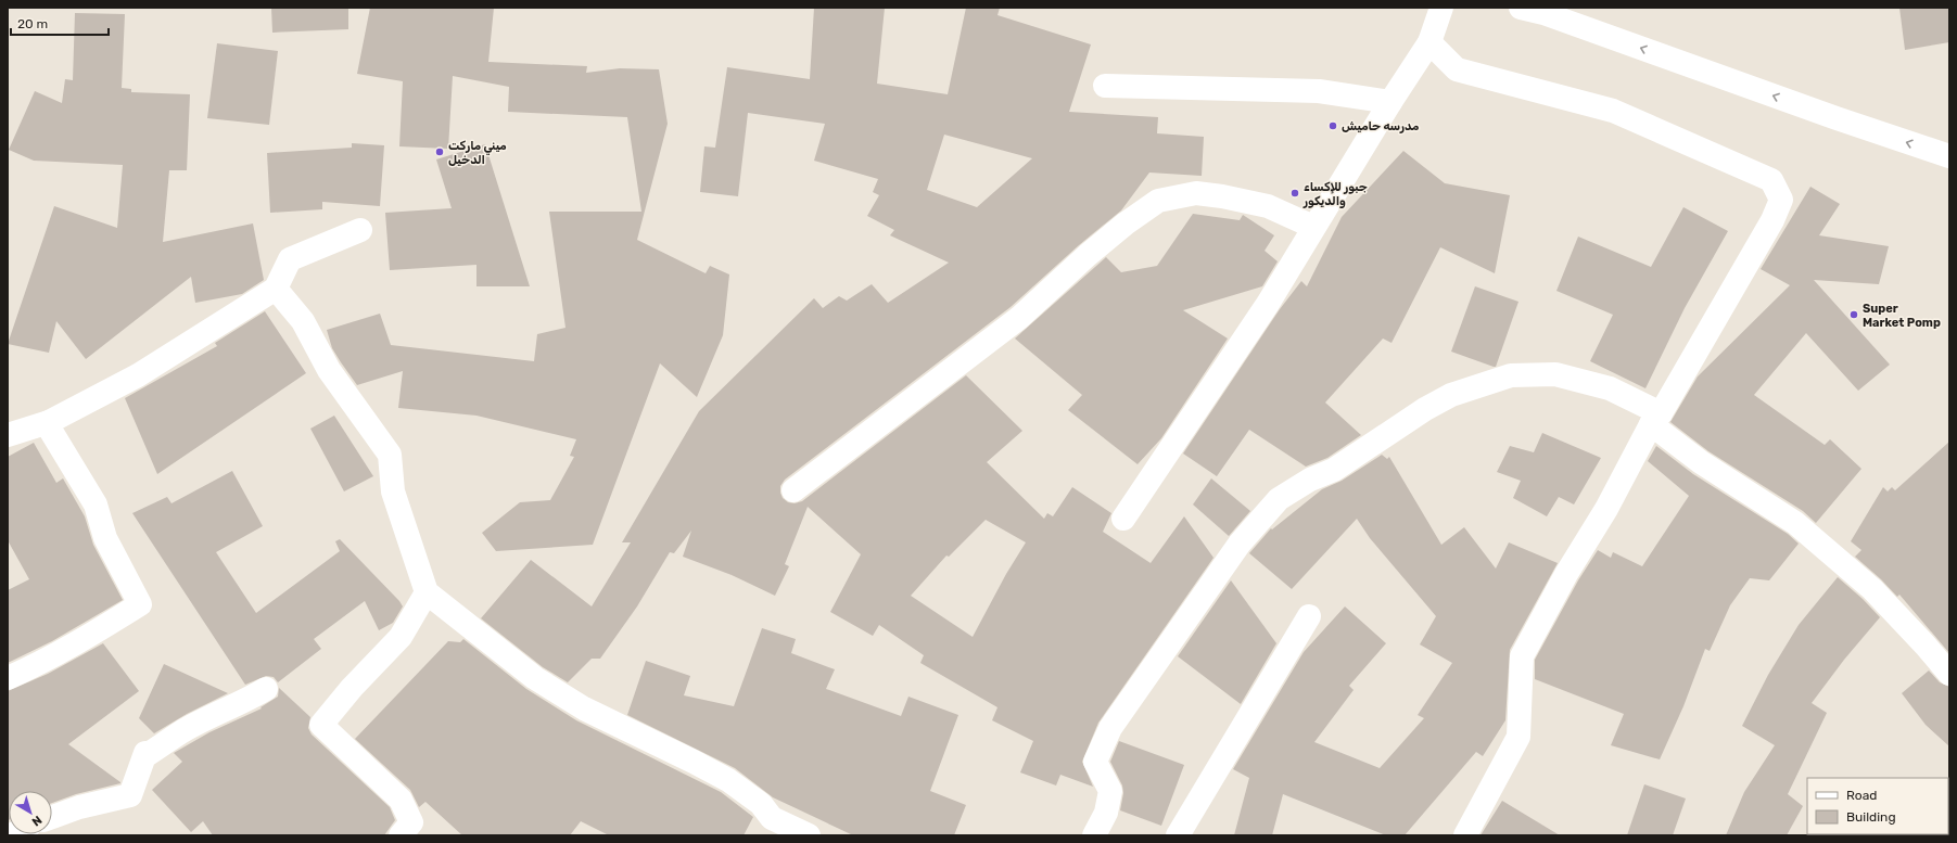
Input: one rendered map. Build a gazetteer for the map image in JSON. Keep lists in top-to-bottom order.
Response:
{
  "places": [
    "مدرسه حاميش",
    "ميني ماركت الدخيل",
    "جبور للإكساء والديكور",
    "Super Market Pomp"
  ],
  "legend": ["Road", "Building"],
  "scale_bar": "20 m",
  "north": "bottom right"
}
